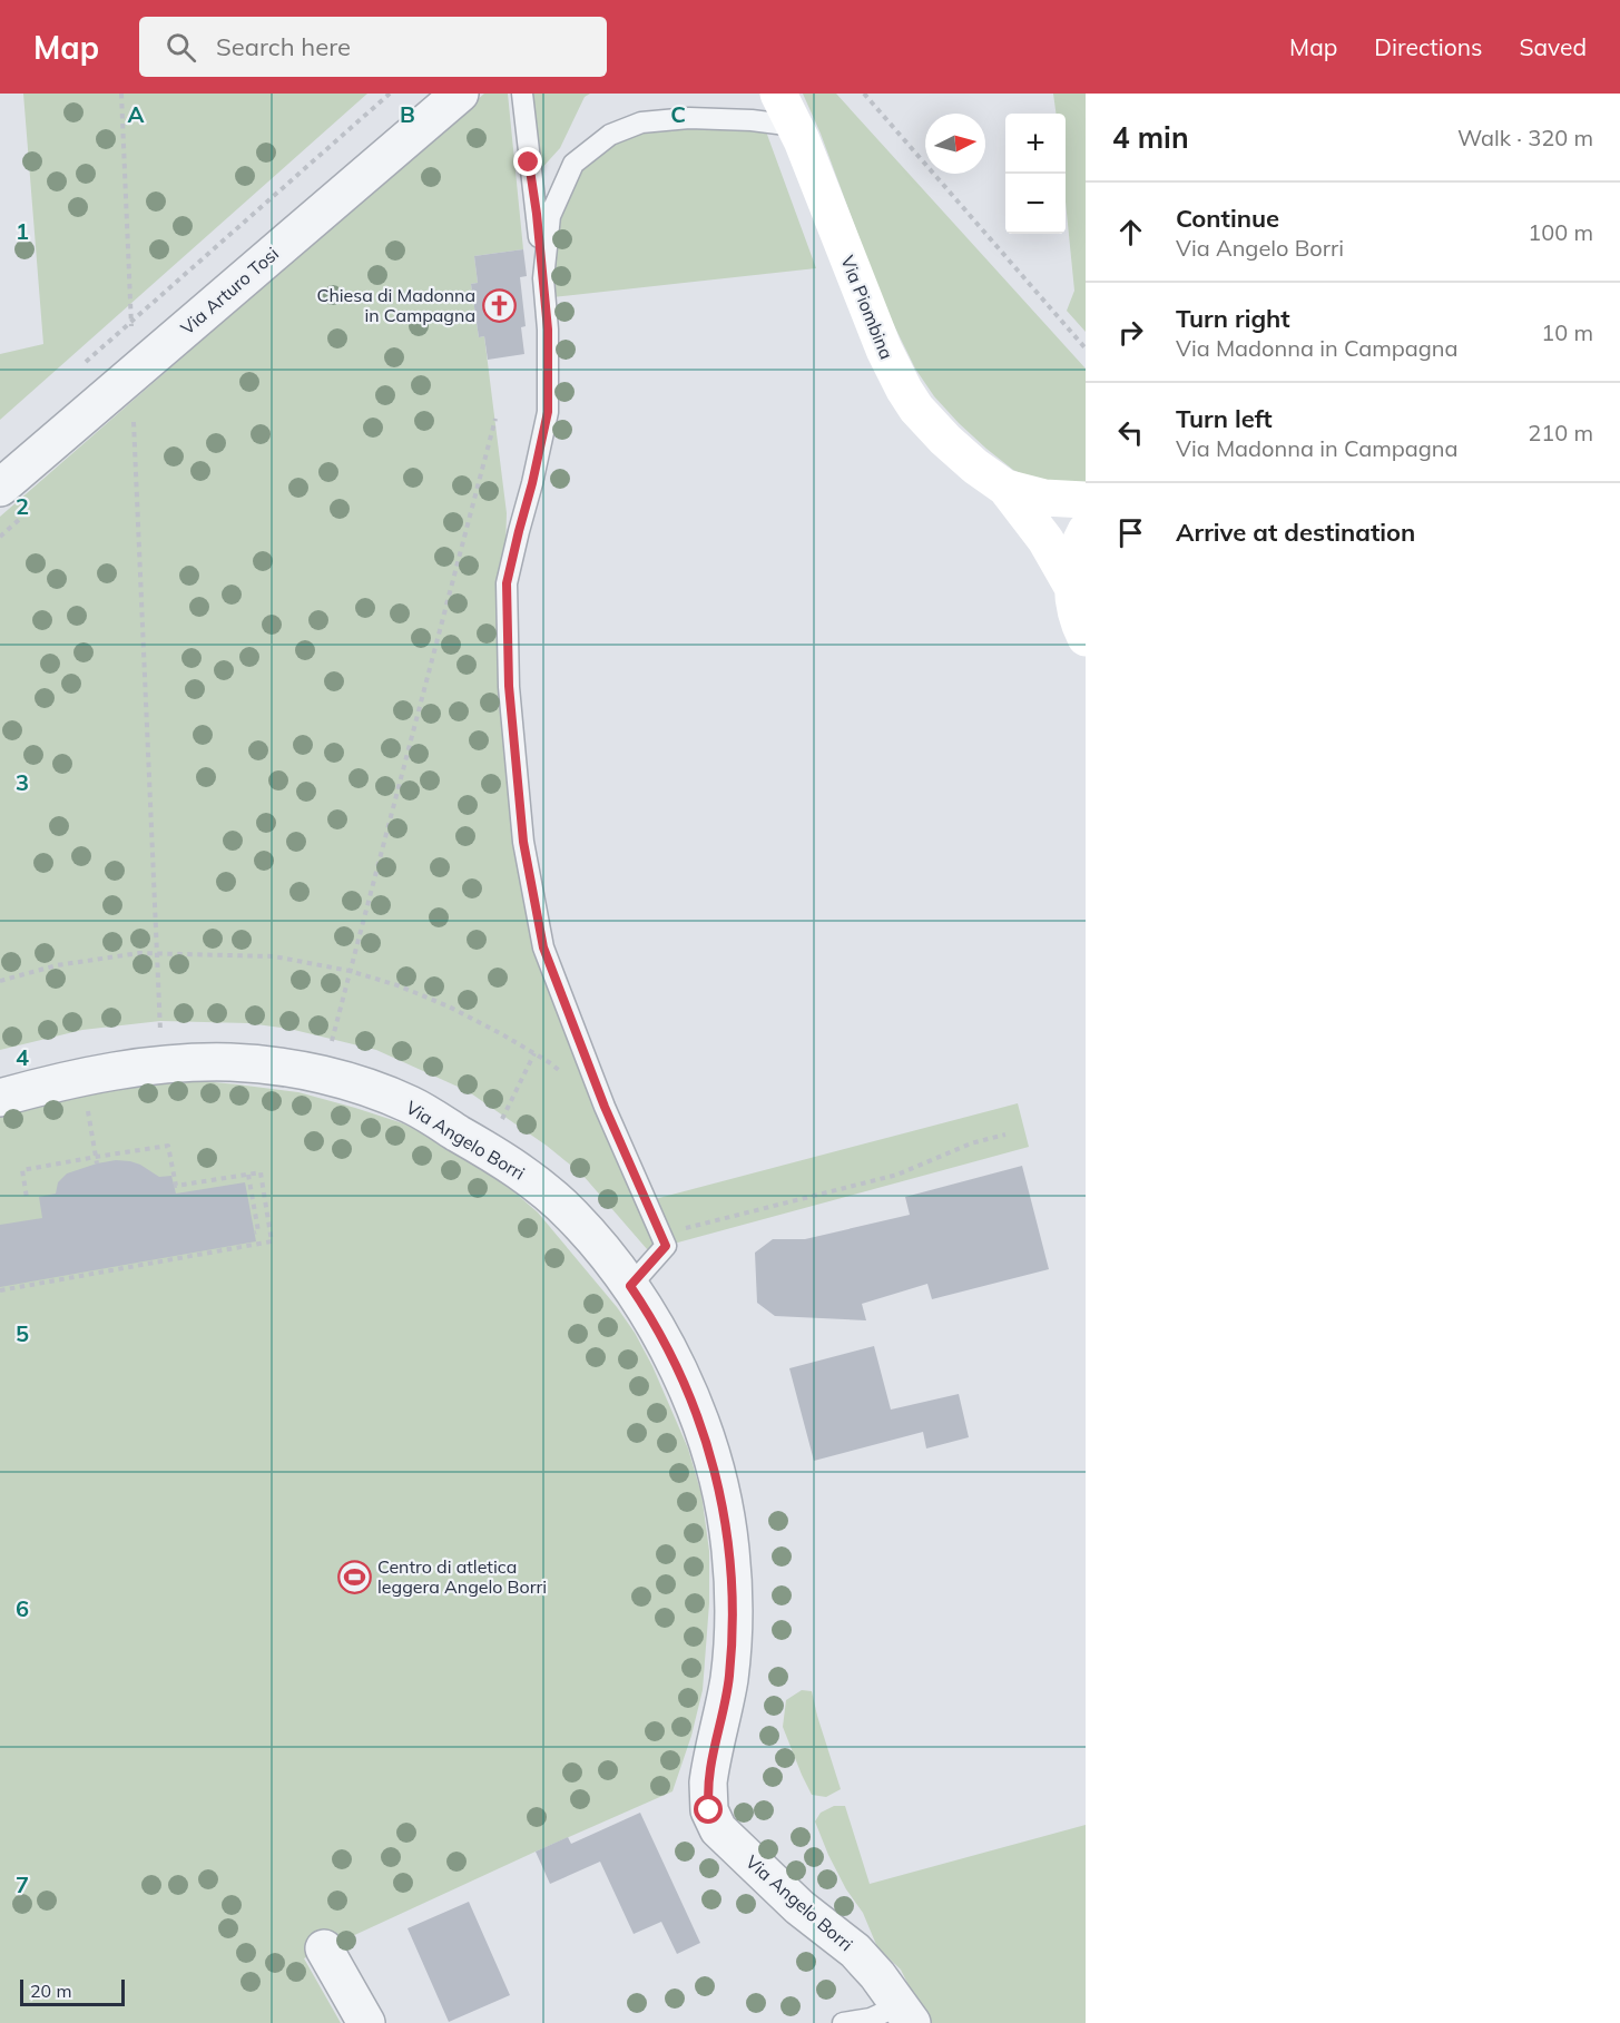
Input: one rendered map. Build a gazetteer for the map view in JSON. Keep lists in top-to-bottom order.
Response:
{
  "streets": {
    "street": ["Via Arturo Tosi", "Via Piombina", "Via Angelo Borri"]
  },
  "places": {
    "church": ["Chiesa di Madonna in Campagna"],
    "sports": ["Centro di atletica leggera Angelo Borri"]
  },
  "scale_bar": "20 m",
  "north": "right",
  "page": {
    "header": "Map",
    "search": "Search here",
    "nav": ["Map", "Directions", "Saved"],
    "heading": ["4 min", "Walk · 320 m"],
    "map_buttons": ["+", "−"],
    "list": [
      ["Continue", "Via Angelo Borri", "100 m"],
      ["Turn right", "Via Madonna in Campagna", "10 m"],
      ["Turn left", "Via Madonna in Campagna", "210 m"],
      "Arrive at destination"
    ],
    "scale": "20 m"
  },
  "grid": {
    "columns": ["A", "B", "C"],
    "rows": [
      "1",
      "2",
      "3",
      "4",
      "5",
      "6",
      "7"
    ]
  }
}
